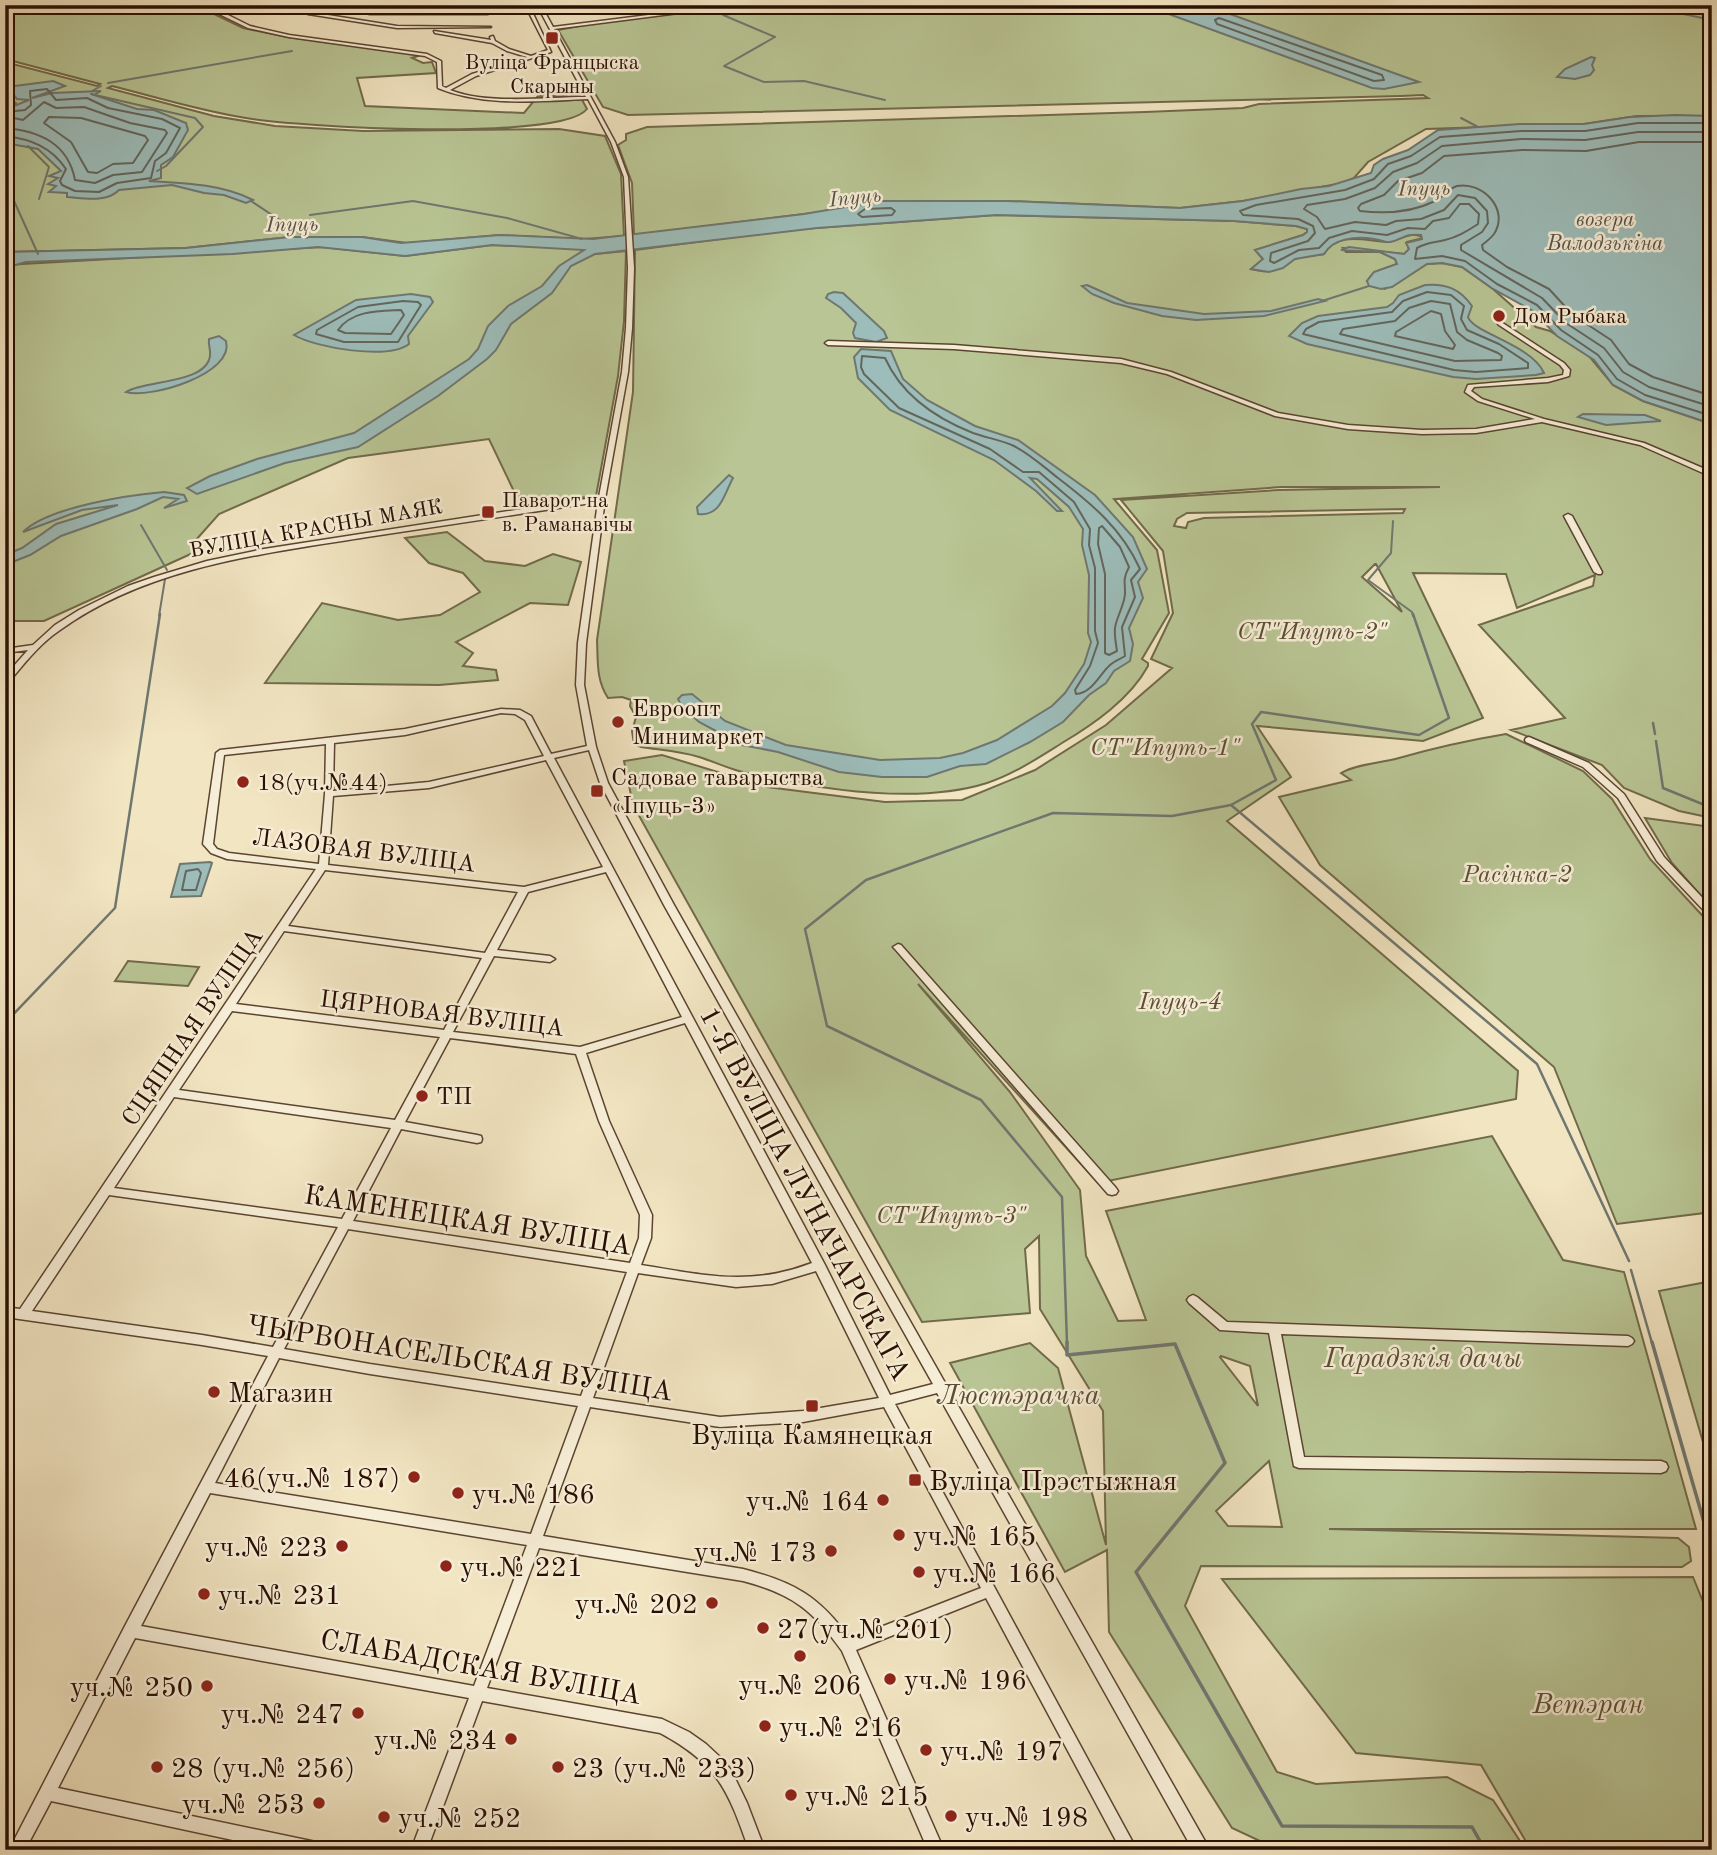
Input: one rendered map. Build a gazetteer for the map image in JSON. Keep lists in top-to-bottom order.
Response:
{
  "streets": {
    "street": [
      "ВУЛІЦА КРАСНЫ МАЯК",
      "ЛАЗОВАЯ ВУЛІЦА",
      "ЦЯРНОВАЯ ВУЛІЦА",
      "СЦЯПНАЯ ВУЛІЦА",
      "1-Я ВУЛІЦА ЛУНАЧАРСКАГА",
      "КАМЕНЕЦКАЯ ВУЛІЦА",
      "ЧЫРВОНАСЕЛЬСКАЯ ВУЛІЦА",
      "СЛАБАДСКАЯ ВУЛІЦА"
    ]
  },
  "crossings": [
    ["ЛАЗОВАЯ ВУЛІЦА", "СЦЯПНАЯ ВУЛІЦА"],
    ["ЛАЗОВАЯ ВУЛІЦА", "1-Я ВУЛІЦА ЛУНАЧАРСКАГА"],
    ["ЦЯРНОВАЯ ВУЛІЦА", "СЦЯПНАЯ ВУЛІЦА"],
    ["ЦЯРНОВАЯ ВУЛІЦА", "1-Я ВУЛІЦА ЛУНАЧАРСКАГА"],
    ["СЦЯПНАЯ ВУЛІЦА", "1-Я ВУЛІЦА ЛУНАЧАРСКАГА"],
    ["СЦЯПНАЯ ВУЛІЦА", "КАМЕНЕЦКАЯ ВУЛІЦА"],
    ["СЦЯПНАЯ ВУЛІЦА", "ЧЫРВОНАСЕЛЬСКАЯ ВУЛІЦА"],
    ["1-Я ВУЛІЦА ЛУНАЧАРСКАГА", "КАМЕНЕЦКАЯ ВУЛІЦА"],
    ["1-Я ВУЛІЦА ЛУНАЧАРСКАГА", "ЧЫРВОНАСЕЛЬСКАЯ ВУЛІЦА"]
  ],
  "water": ["Іпуць", "возера Валодзькіна"],
  "parks": [
    "СТ\"Ипуть-2\"",
    "СТ\"Ипуть-1\"",
    "Расінка-2",
    "Іпуць-4",
    "СТ\"Ипуть-3\"",
    "Гарадзкія дачы",
    "Люстэрачка",
    "Ветэран"
  ],
  "places": {
    "transit": [
      "Вуліца Францыска Скарыны",
      "Паварот на в. Раманавічы",
      "Садовае таварыства «Іпуць-3»",
      "Вуліца Камянецкая",
      "Вуліца Прэстыжная"
    ],
    "other": [
      "Дом Рыбака",
      "Евроопт Минимаркет",
      "18(уч.№44)",
      "ТП",
      "Магазин",
      "46(уч.№ 187)",
      "уч.№ 186",
      "уч.№ 164",
      "уч.№ 165",
      "уч.№ 223",
      "уч.№ 173",
      "уч.№ 221",
      "уч.№ 166",
      "уч.№ 231",
      "уч.№ 202",
      "27(уч.№ 201)",
      "уч.№ 206",
      "уч.№ 196",
      "уч.№ 250",
      "уч.№ 247",
      "уч.№ 216",
      "уч.№ 234",
      "уч.№ 197",
      "28 (уч.№ 256)",
      "23 (уч.№ 233)",
      "уч.№ 215",
      "уч.№ 253",
      "уч.№ 198",
      "уч.№ 252"
    ]
  }
}
